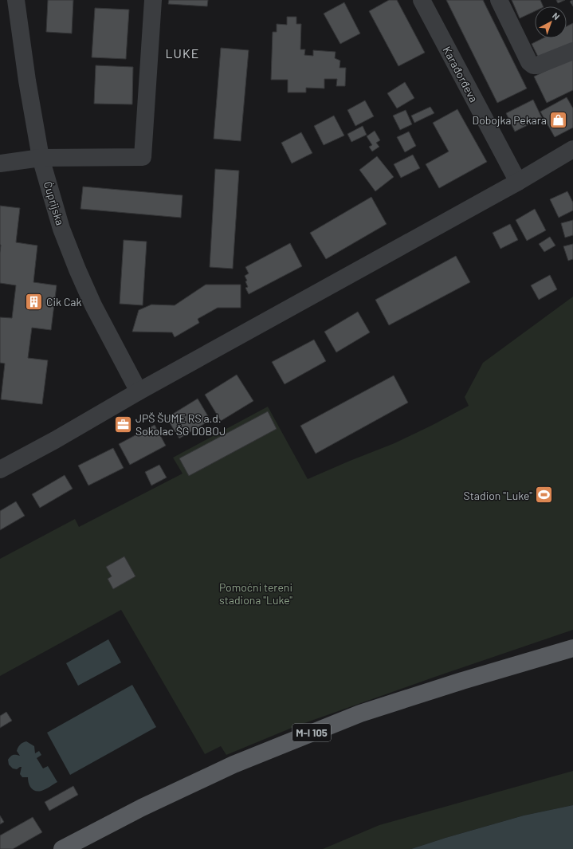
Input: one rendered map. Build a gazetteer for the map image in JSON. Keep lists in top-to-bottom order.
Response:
{
  "streets": {
    "main road": ["M-I 105"],
    "street": ["Karađorđeva", "Ćuprijska"]
  },
  "districts": ["LUKE"],
  "parks": ["Pomoćni tereni stadiona \"Luke\""],
  "places": {
    "shop": ["Dobojka Pekara"],
    "building": ["Cik Cak"],
    "office": ["JPŠ ŠUME RS a.d. Sokolac ŠG DOBOJ"],
    "sports": ["Stadion \"Luke\""]
  },
  "north": "top right"
}
